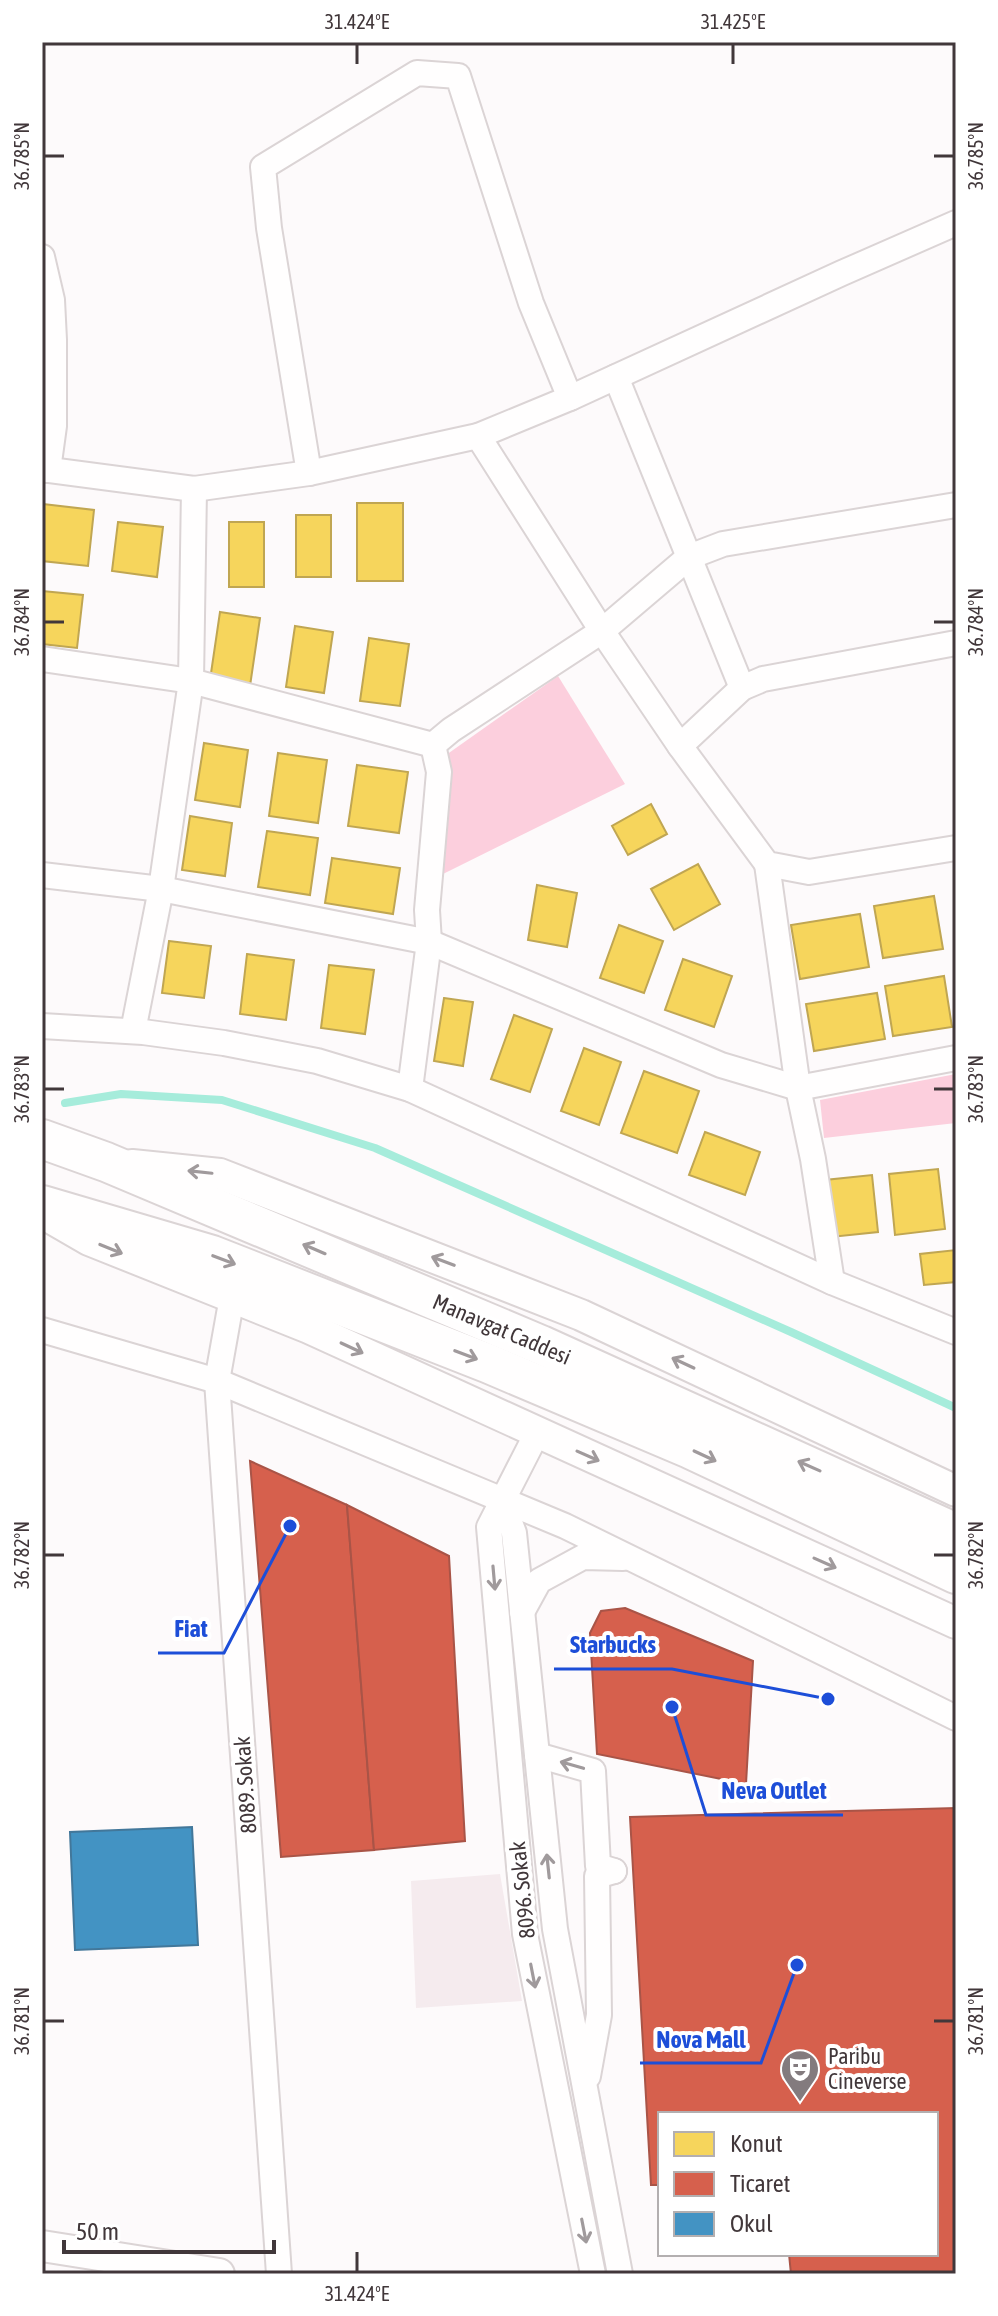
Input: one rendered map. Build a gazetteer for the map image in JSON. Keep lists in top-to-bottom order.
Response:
{
  "streets": {
    "highway": ["Manavgat Caddesi"],
    "street": ["8089. Sokak", "8096. Sokak"]
  },
  "places": {
    "other": [
      "Fiat",
      "Starbucks",
      "Neva Outlet",
      "Nova Mall"
    ],
    "theatre": ["Paribu Cineverse"]
  },
  "legend": ["Konut", "Ticaret", "Okul"],
  "scale_bar": "50 m",
  "coordinates": [
    "31.424°E",
    "31.425°E",
    "36.785°N",
    "36.784°N",
    "36.783°N",
    "36.782°N",
    "36.781°N"
  ]
}
